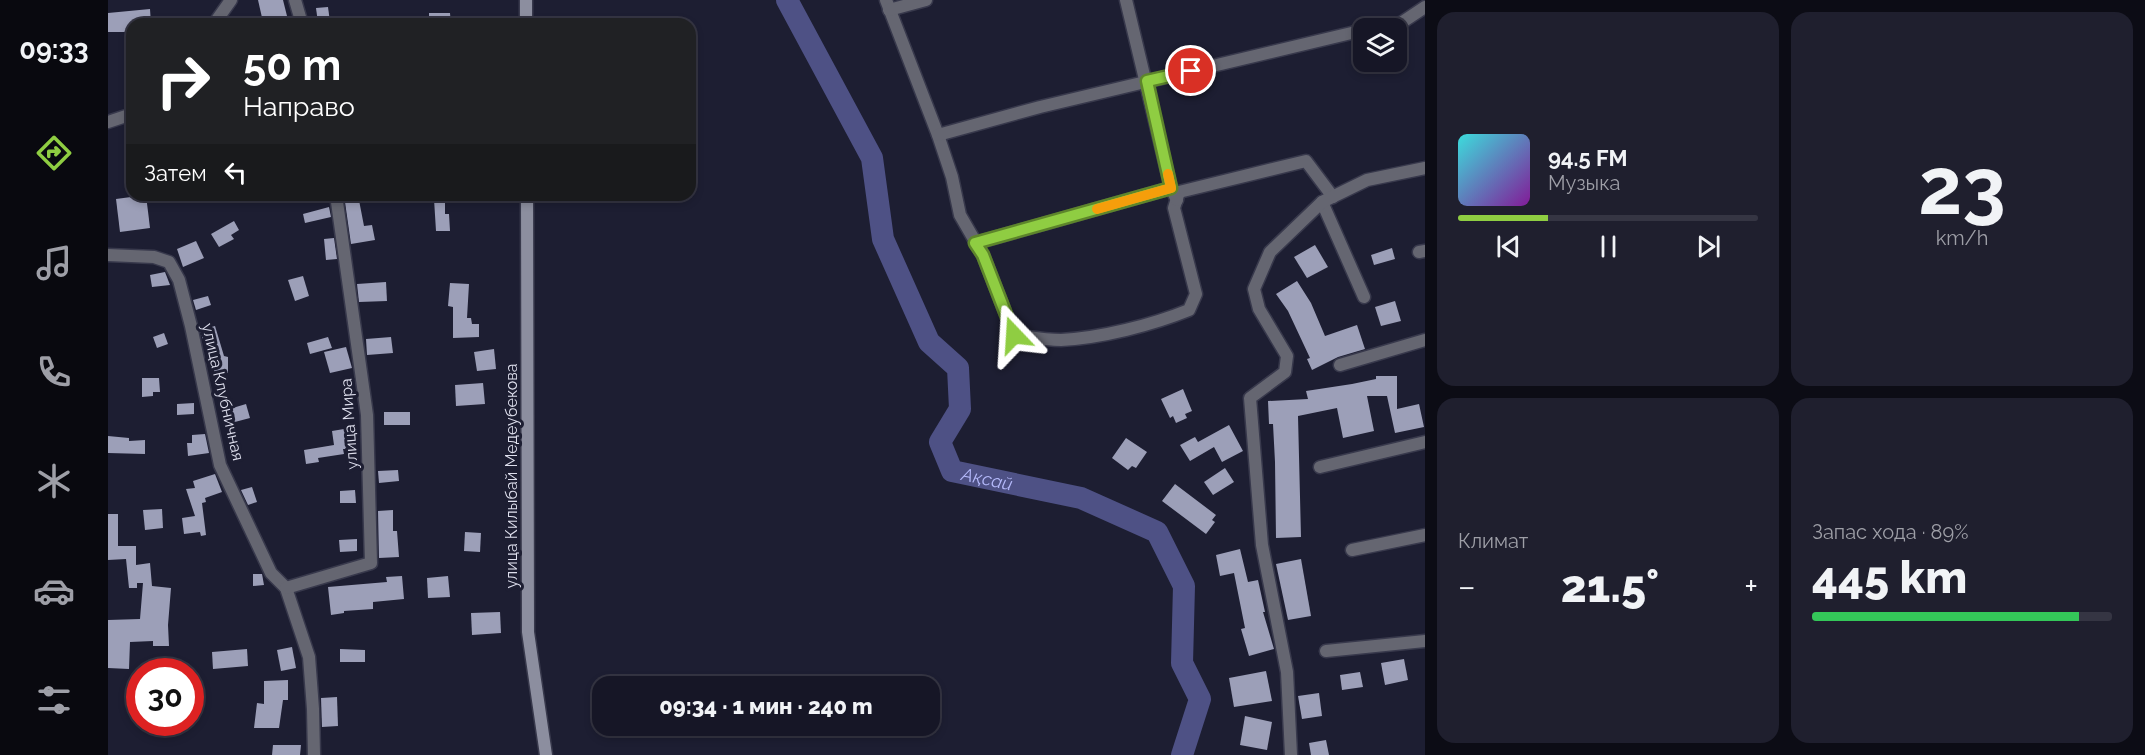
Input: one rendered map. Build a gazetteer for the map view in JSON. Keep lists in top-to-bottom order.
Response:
{
  "streets": {
    "main road": ["улица Килыбай Медеубекова"],
    "street": ["улица Клубничная", "улица Мира"]
  },
  "crossings": [
    ["улица Клубничная", "улица Мира"]
  ],
  "water": ["Ақсай"],
  "page": {
    "tabs": "09:33",
    "tile": [
      ["23", "km/h"],
      "Климат",
      ["Запас хода · 89%", "445 km"]
    ],
    "turn": ["50 m", "Направо"],
    "song": ["94.5 FM", "Музыка"],
    "then": "Затем",
    "heat": ["−", "21.5°", "+"],
    "limit": "30",
    "trip": "09:34 · 1 мин · 240 m"
  }
}
